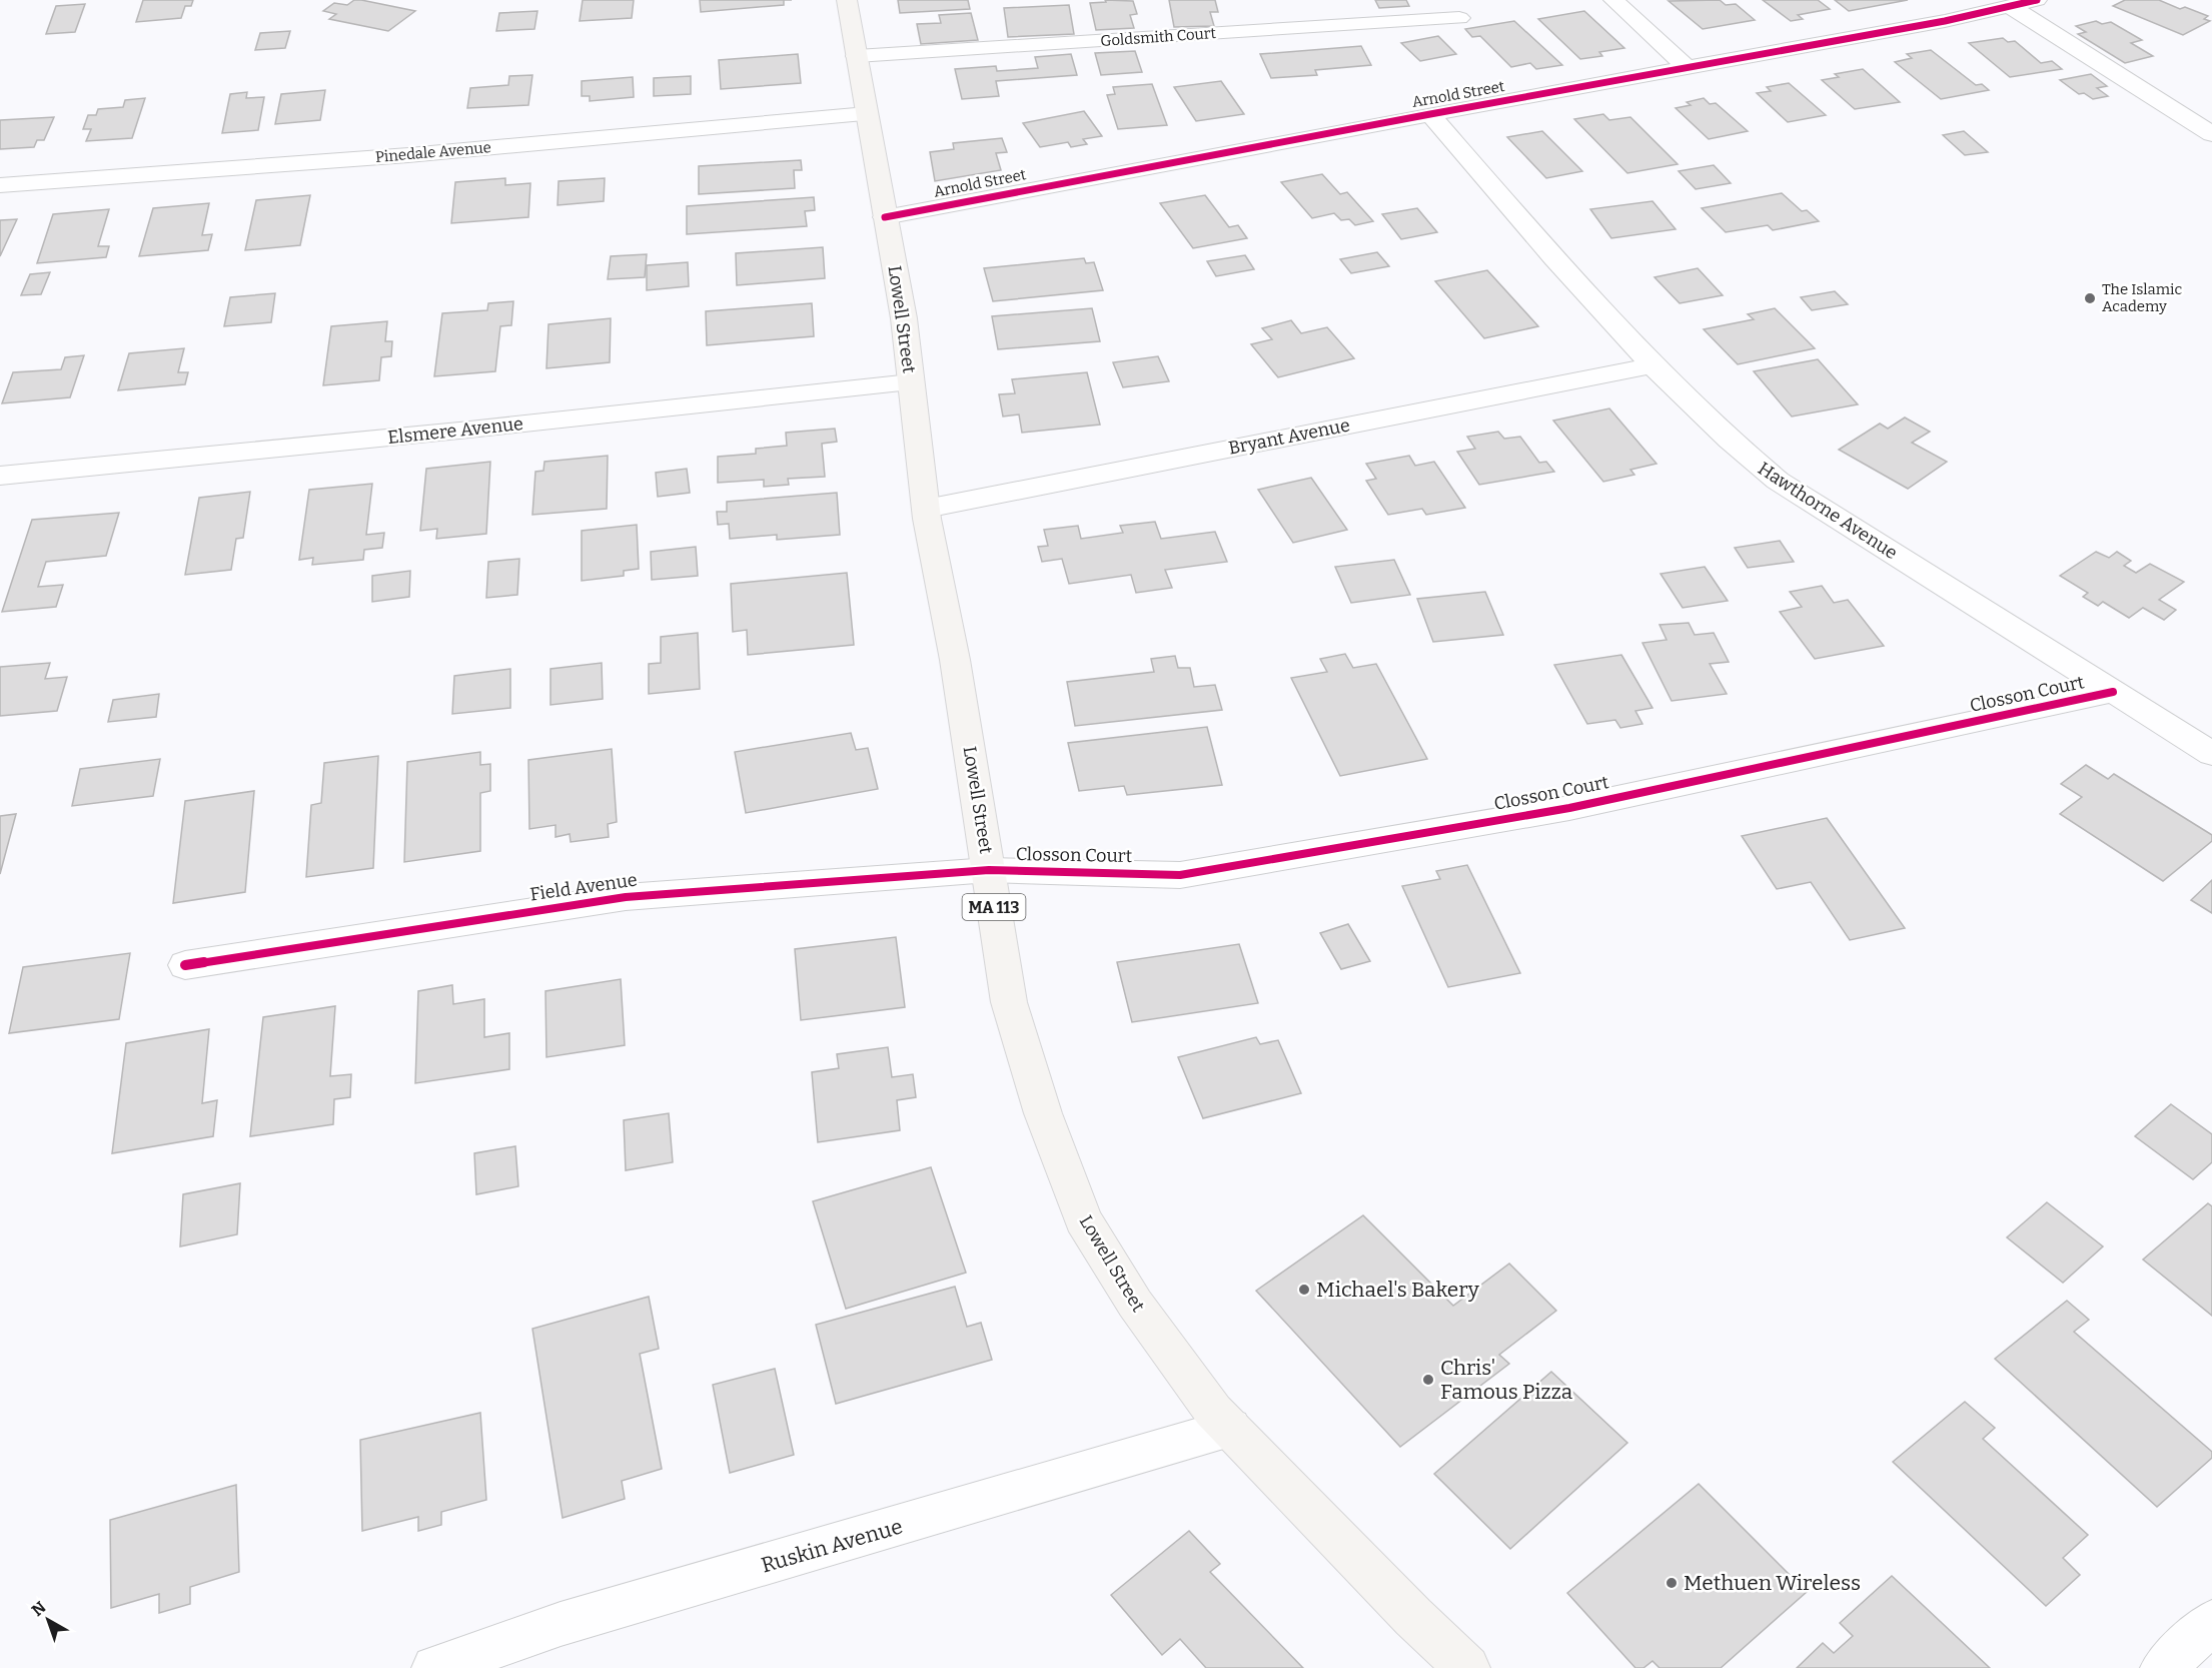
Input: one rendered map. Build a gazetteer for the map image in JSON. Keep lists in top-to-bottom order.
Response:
{
  "streets": {
    "main road": ["Lowell Street", "MA 113"],
    "street": [
      "Goldsmith Court",
      "Arnold Street",
      "Pinedale Avenue",
      "Elsmere Avenue",
      "Bryant Avenue",
      "Hawthorne Avenue",
      "Closson Court",
      "Field Avenue",
      "Ruskin Avenue"
    ]
  },
  "crossings": [
    ["Goldsmith Court", "Lowell Street"],
    ["Arnold Street", "Lowell Street"],
    ["Arnold Street", "Hawthorne Avenue"],
    ["Pinedale Avenue", "Lowell Street"],
    ["Lowell Street", "Elsmere Avenue"],
    ["Lowell Street", "Bryant Avenue"],
    ["Lowell Street", "Closson Court"],
    ["Lowell Street", "Field Avenue"],
    ["Lowell Street", "Ruskin Avenue"],
    ["Bryant Avenue", "Hawthorne Avenue"],
    ["Hawthorne Avenue", "Closson Court"],
    ["Closson Court", "Field Avenue"]
  ],
  "places": [
    "The Islamic Academy",
    "Michael's Bakery",
    "Chris' Famous Pizza",
    "Methuen Wireless"
  ],
  "north": "top left"
}
